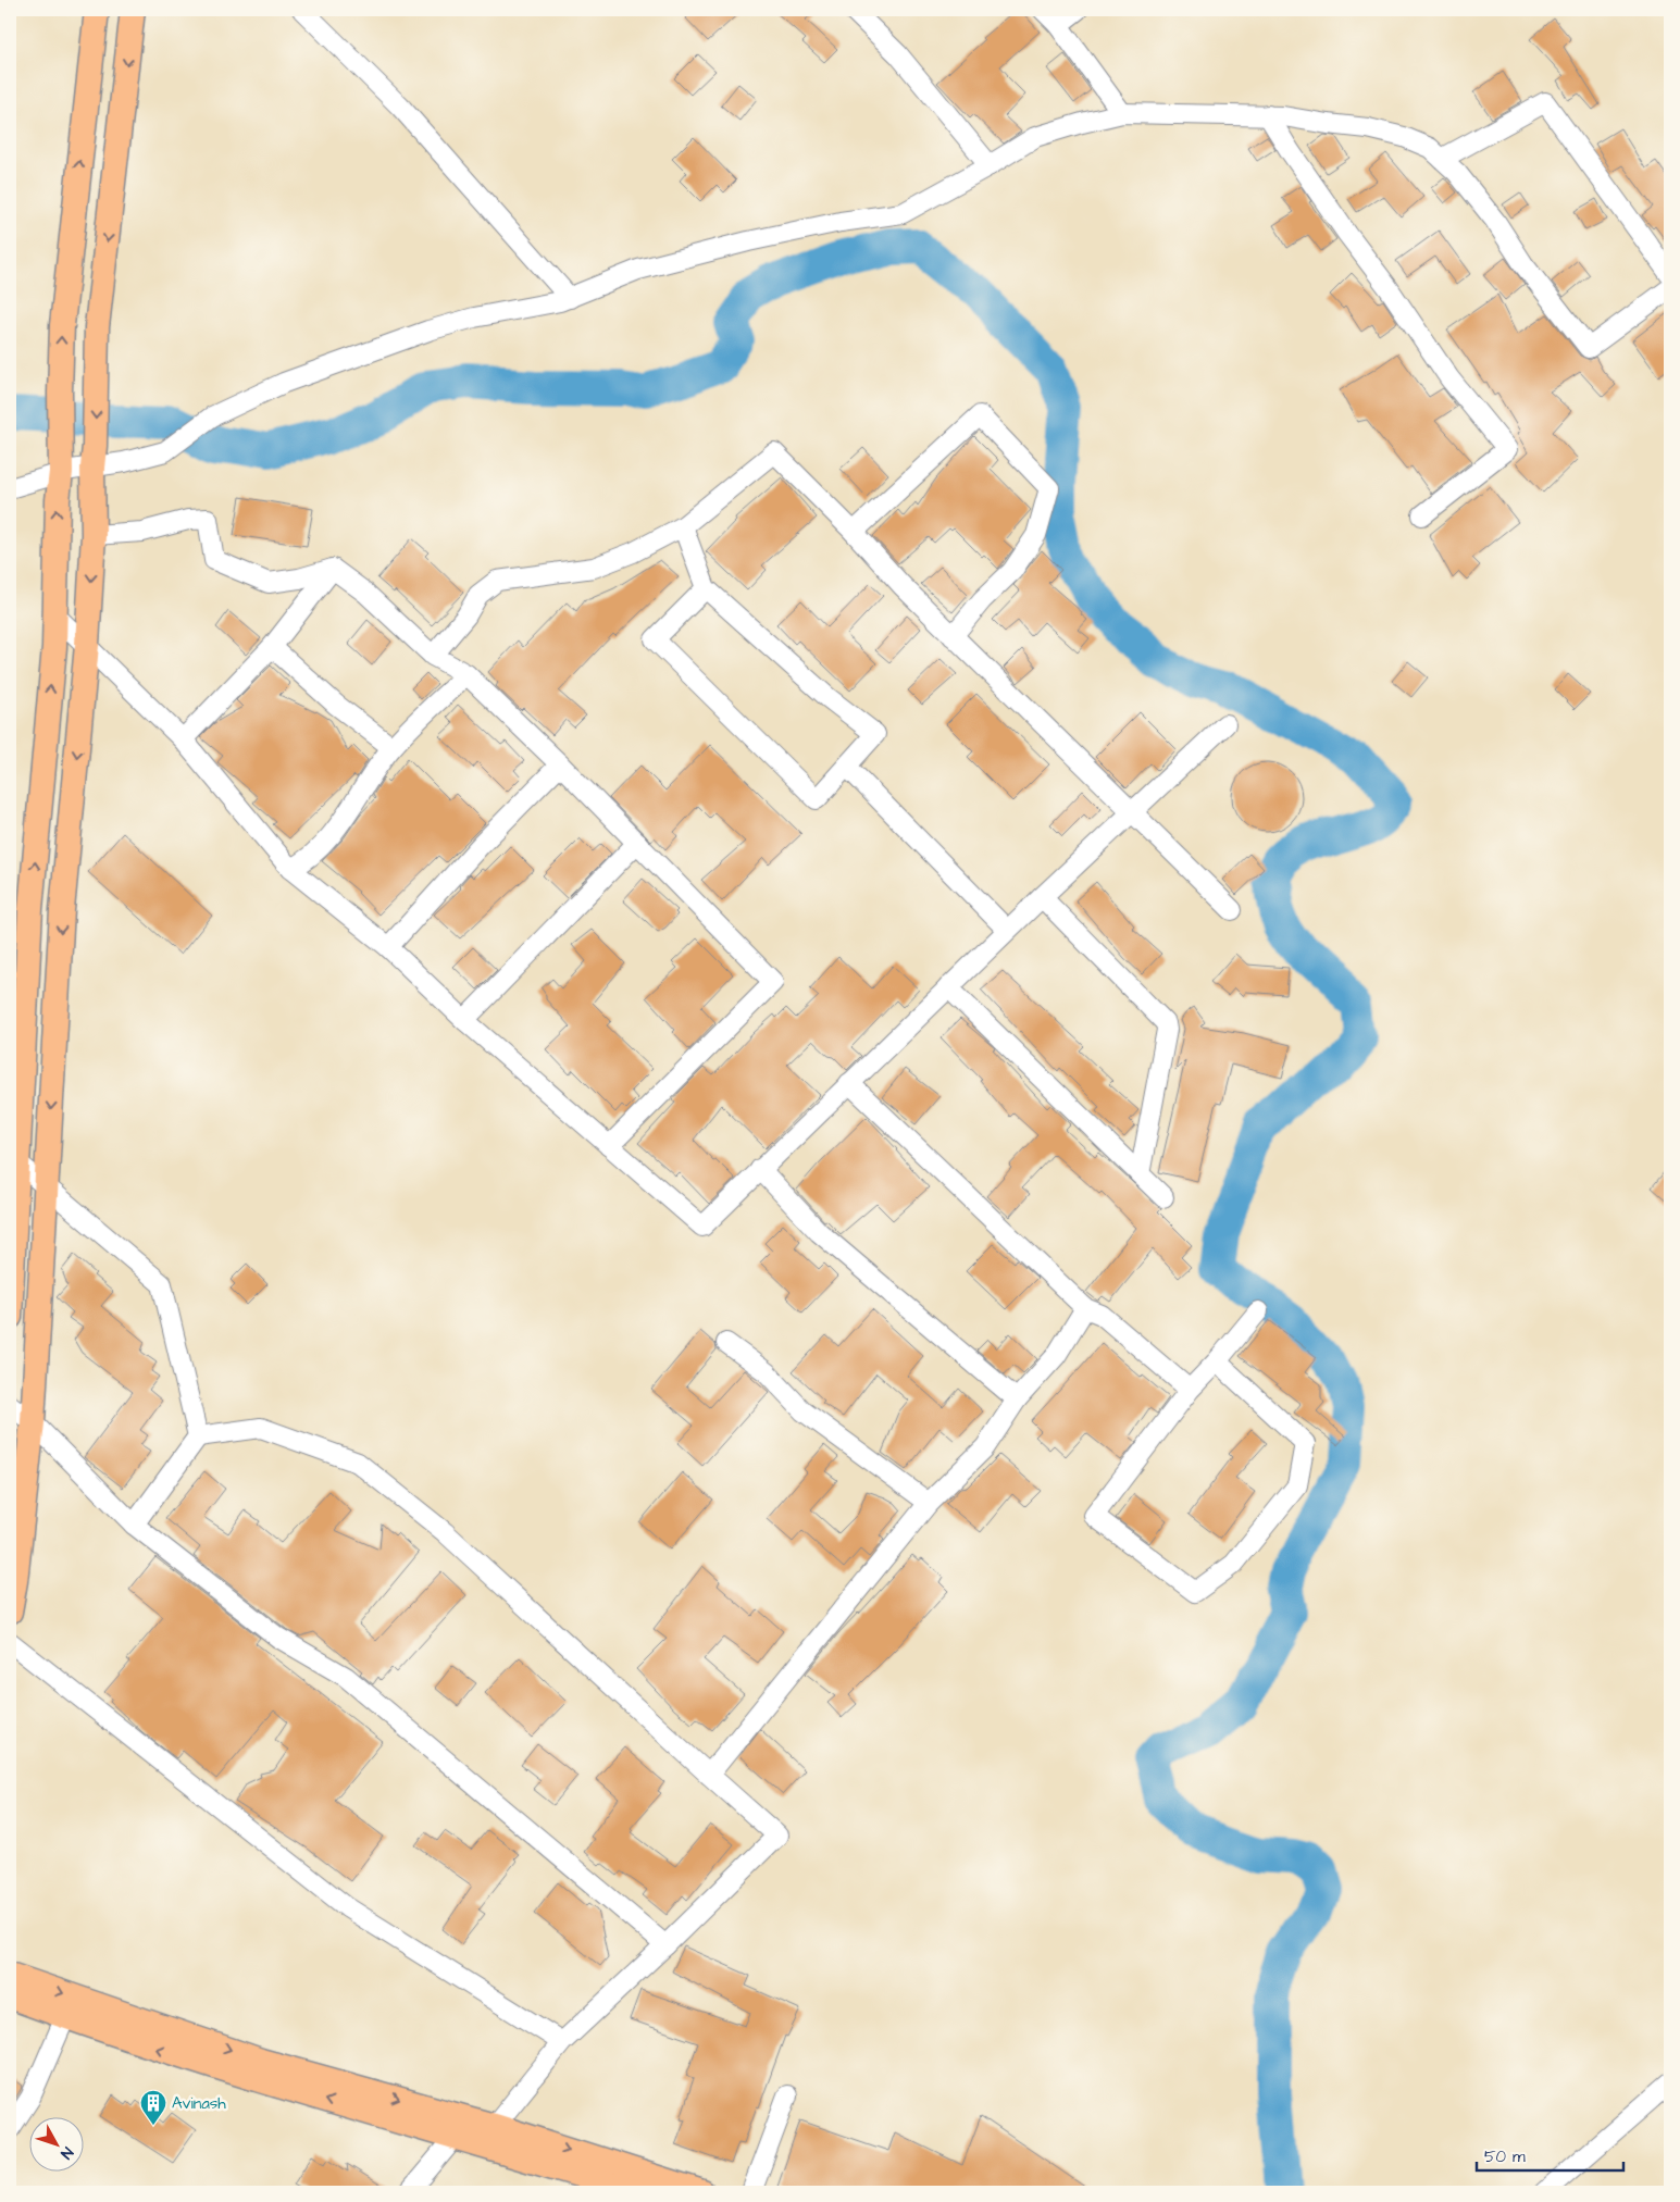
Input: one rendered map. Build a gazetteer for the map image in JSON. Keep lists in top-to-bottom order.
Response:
{
  "places": {
    "building": ["Avinash"]
  },
  "scale_bar": "50 m",
  "north": "bottom right"
}
